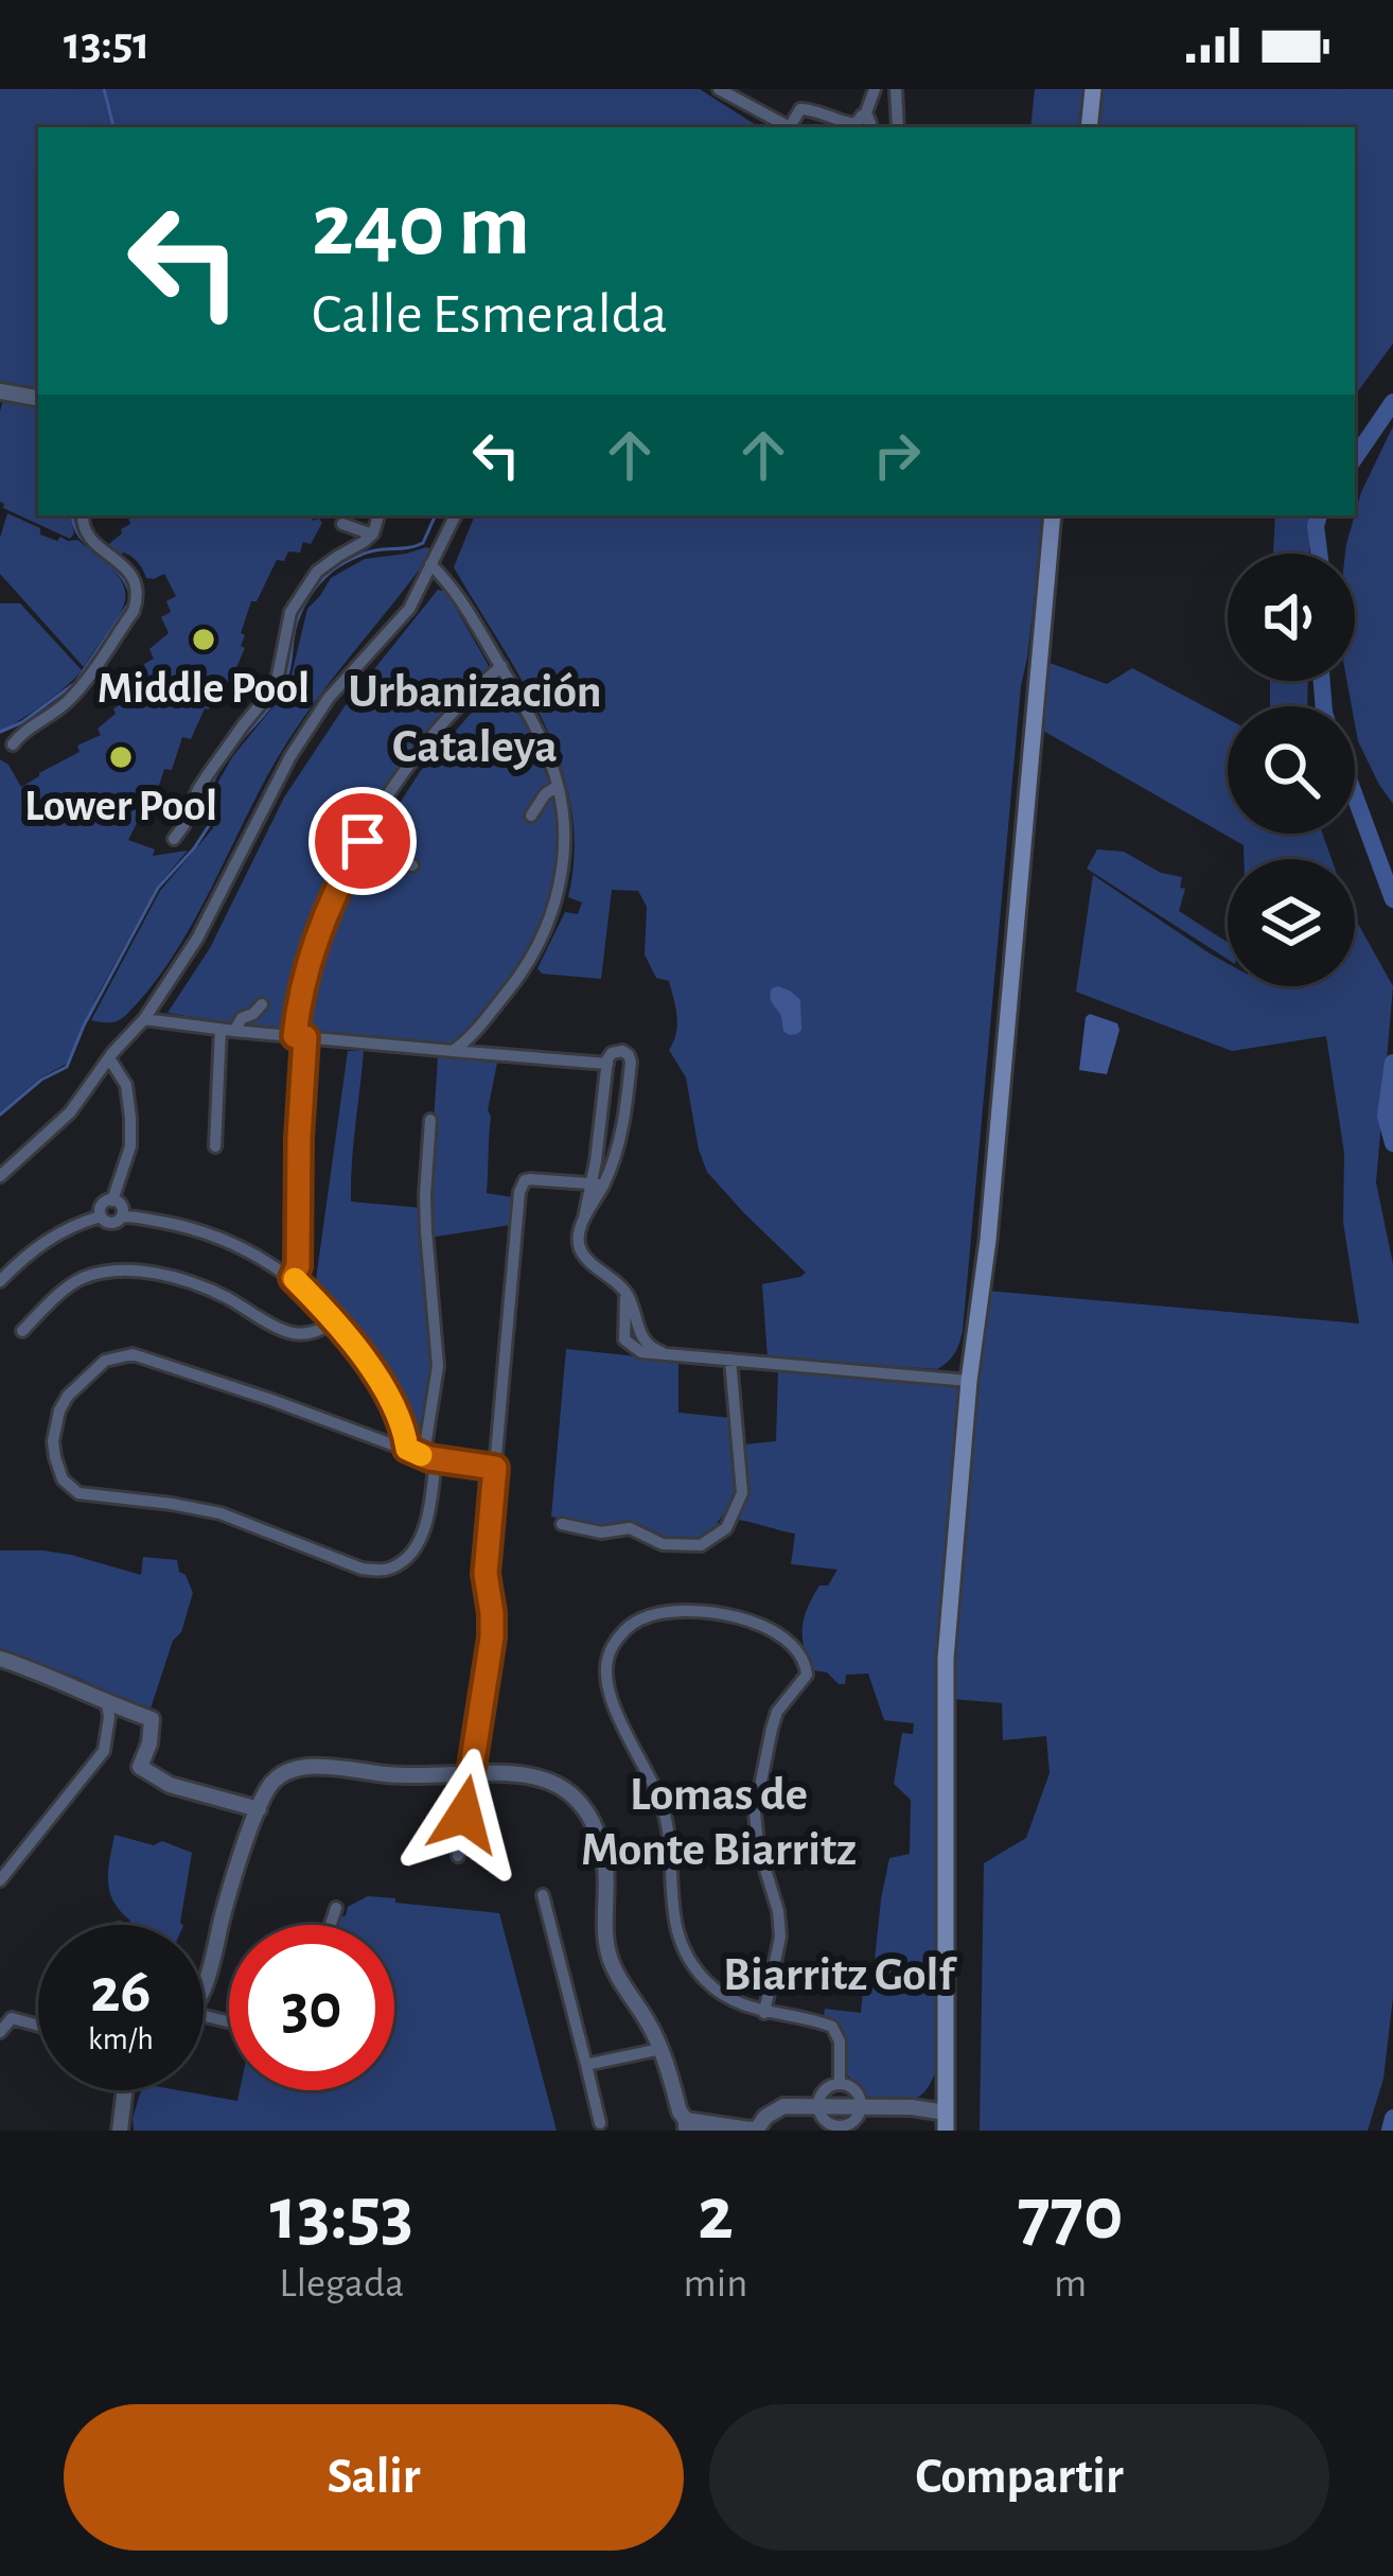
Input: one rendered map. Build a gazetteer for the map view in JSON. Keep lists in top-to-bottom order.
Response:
{
  "districts": ["Urbanización Cataleya", "Lomas de Monte Biarritz", "Biarritz Golf"],
  "places": ["Middle Pool", "Lower Pool"],
  "page": {
    "status": "13:51",
    "turn": ["240 m", "Calle Esmeralda"],
    "speed": "26 km/h",
    "limit": "30",
    "eta": [
      "13:53",
      "Llegada",
      "2",
      "min",
      "770",
      "m"
    ],
    "buttons": ["Salir", "Compartir"]
  }
}
